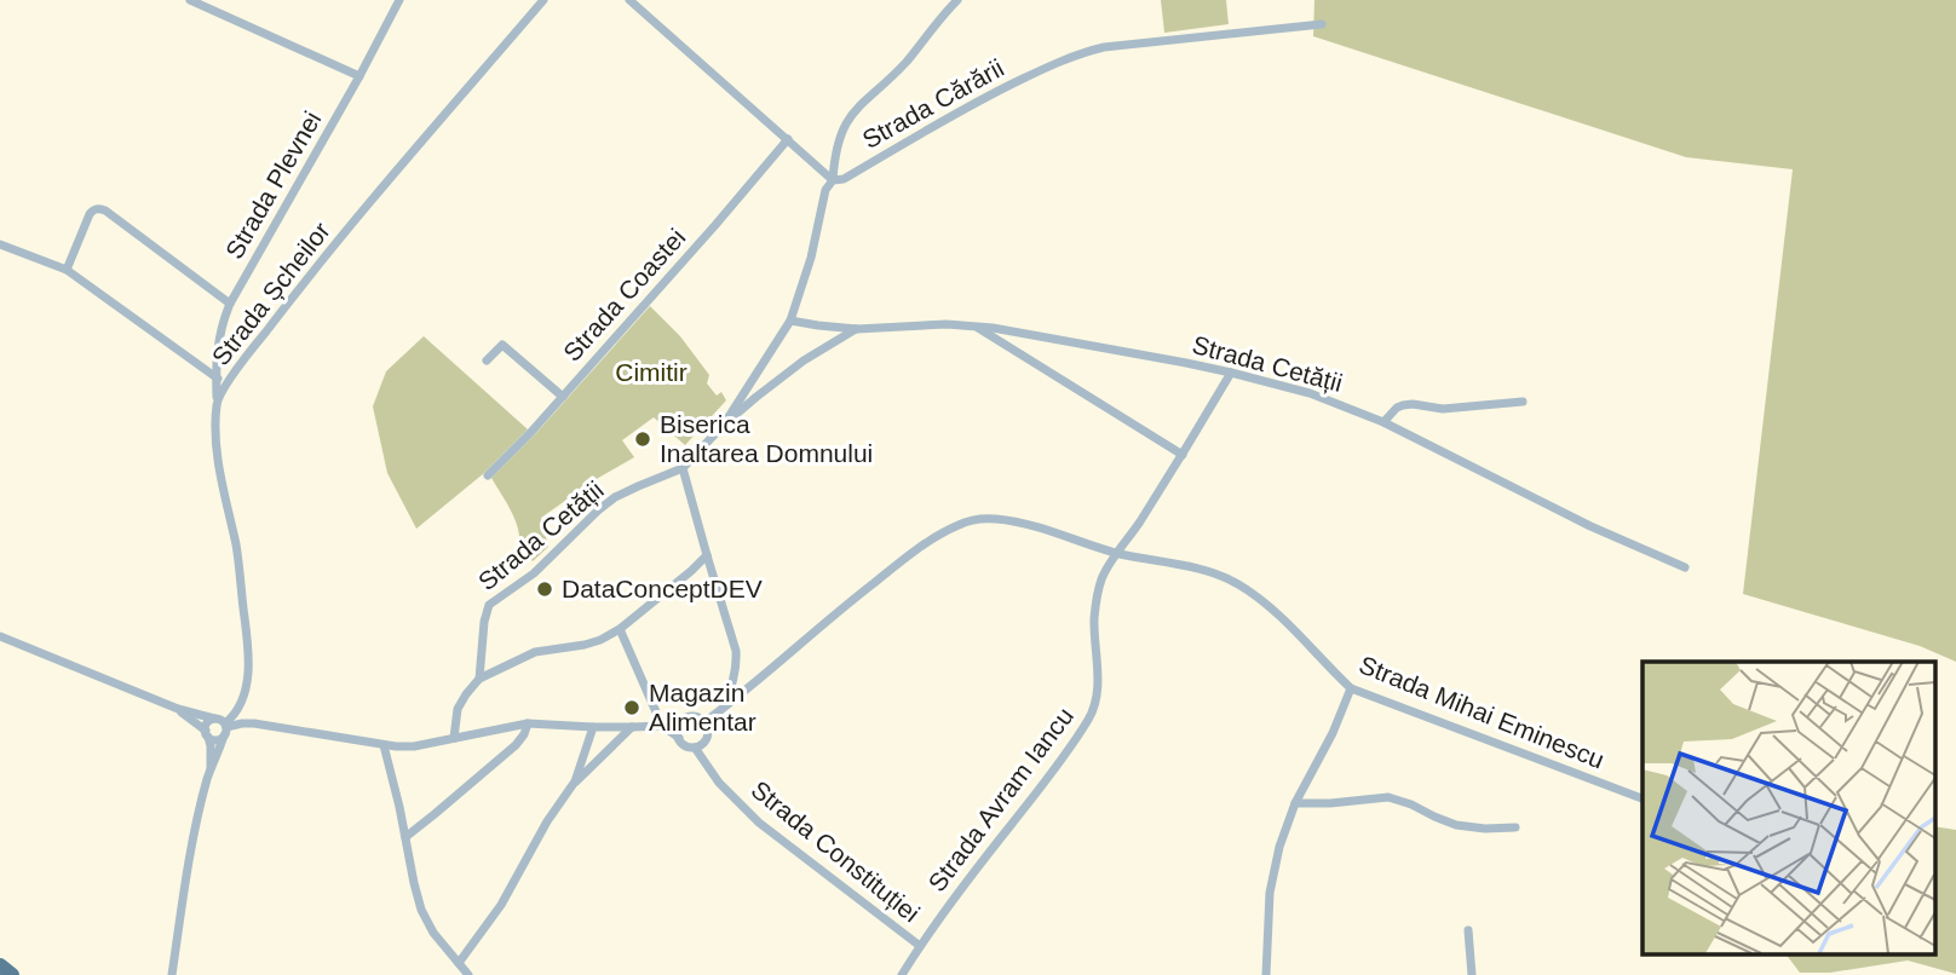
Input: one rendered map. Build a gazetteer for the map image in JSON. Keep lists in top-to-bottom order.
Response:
{
  "streets": {
    "street": [
      "Strada Cărării",
      "Strada Plevnei",
      "Strada Șcheilor",
      "Strada Coastei",
      "Strada Cetății",
      "Strada Mihai Eminescu",
      "Strada Avram Iancu",
      "Strada Constituției"
    ]
  },
  "crossings": [
    ["Strada Plevnei", "Strada Șcheilor"],
    ["Strada Cetății", "Strada Avram Iancu"],
    ["Strada Mihai Eminescu", "Strada Avram Iancu"],
    ["Strada Mihai Eminescu", "Strada Constituției"],
    ["Strada Avram Iancu", "Strada Constituției"]
  ],
  "parks": ["Cimitir"],
  "places": ["Biserica Inaltarea Domnului", "DataConceptDEV", "Magazin Alimentar"]
}
